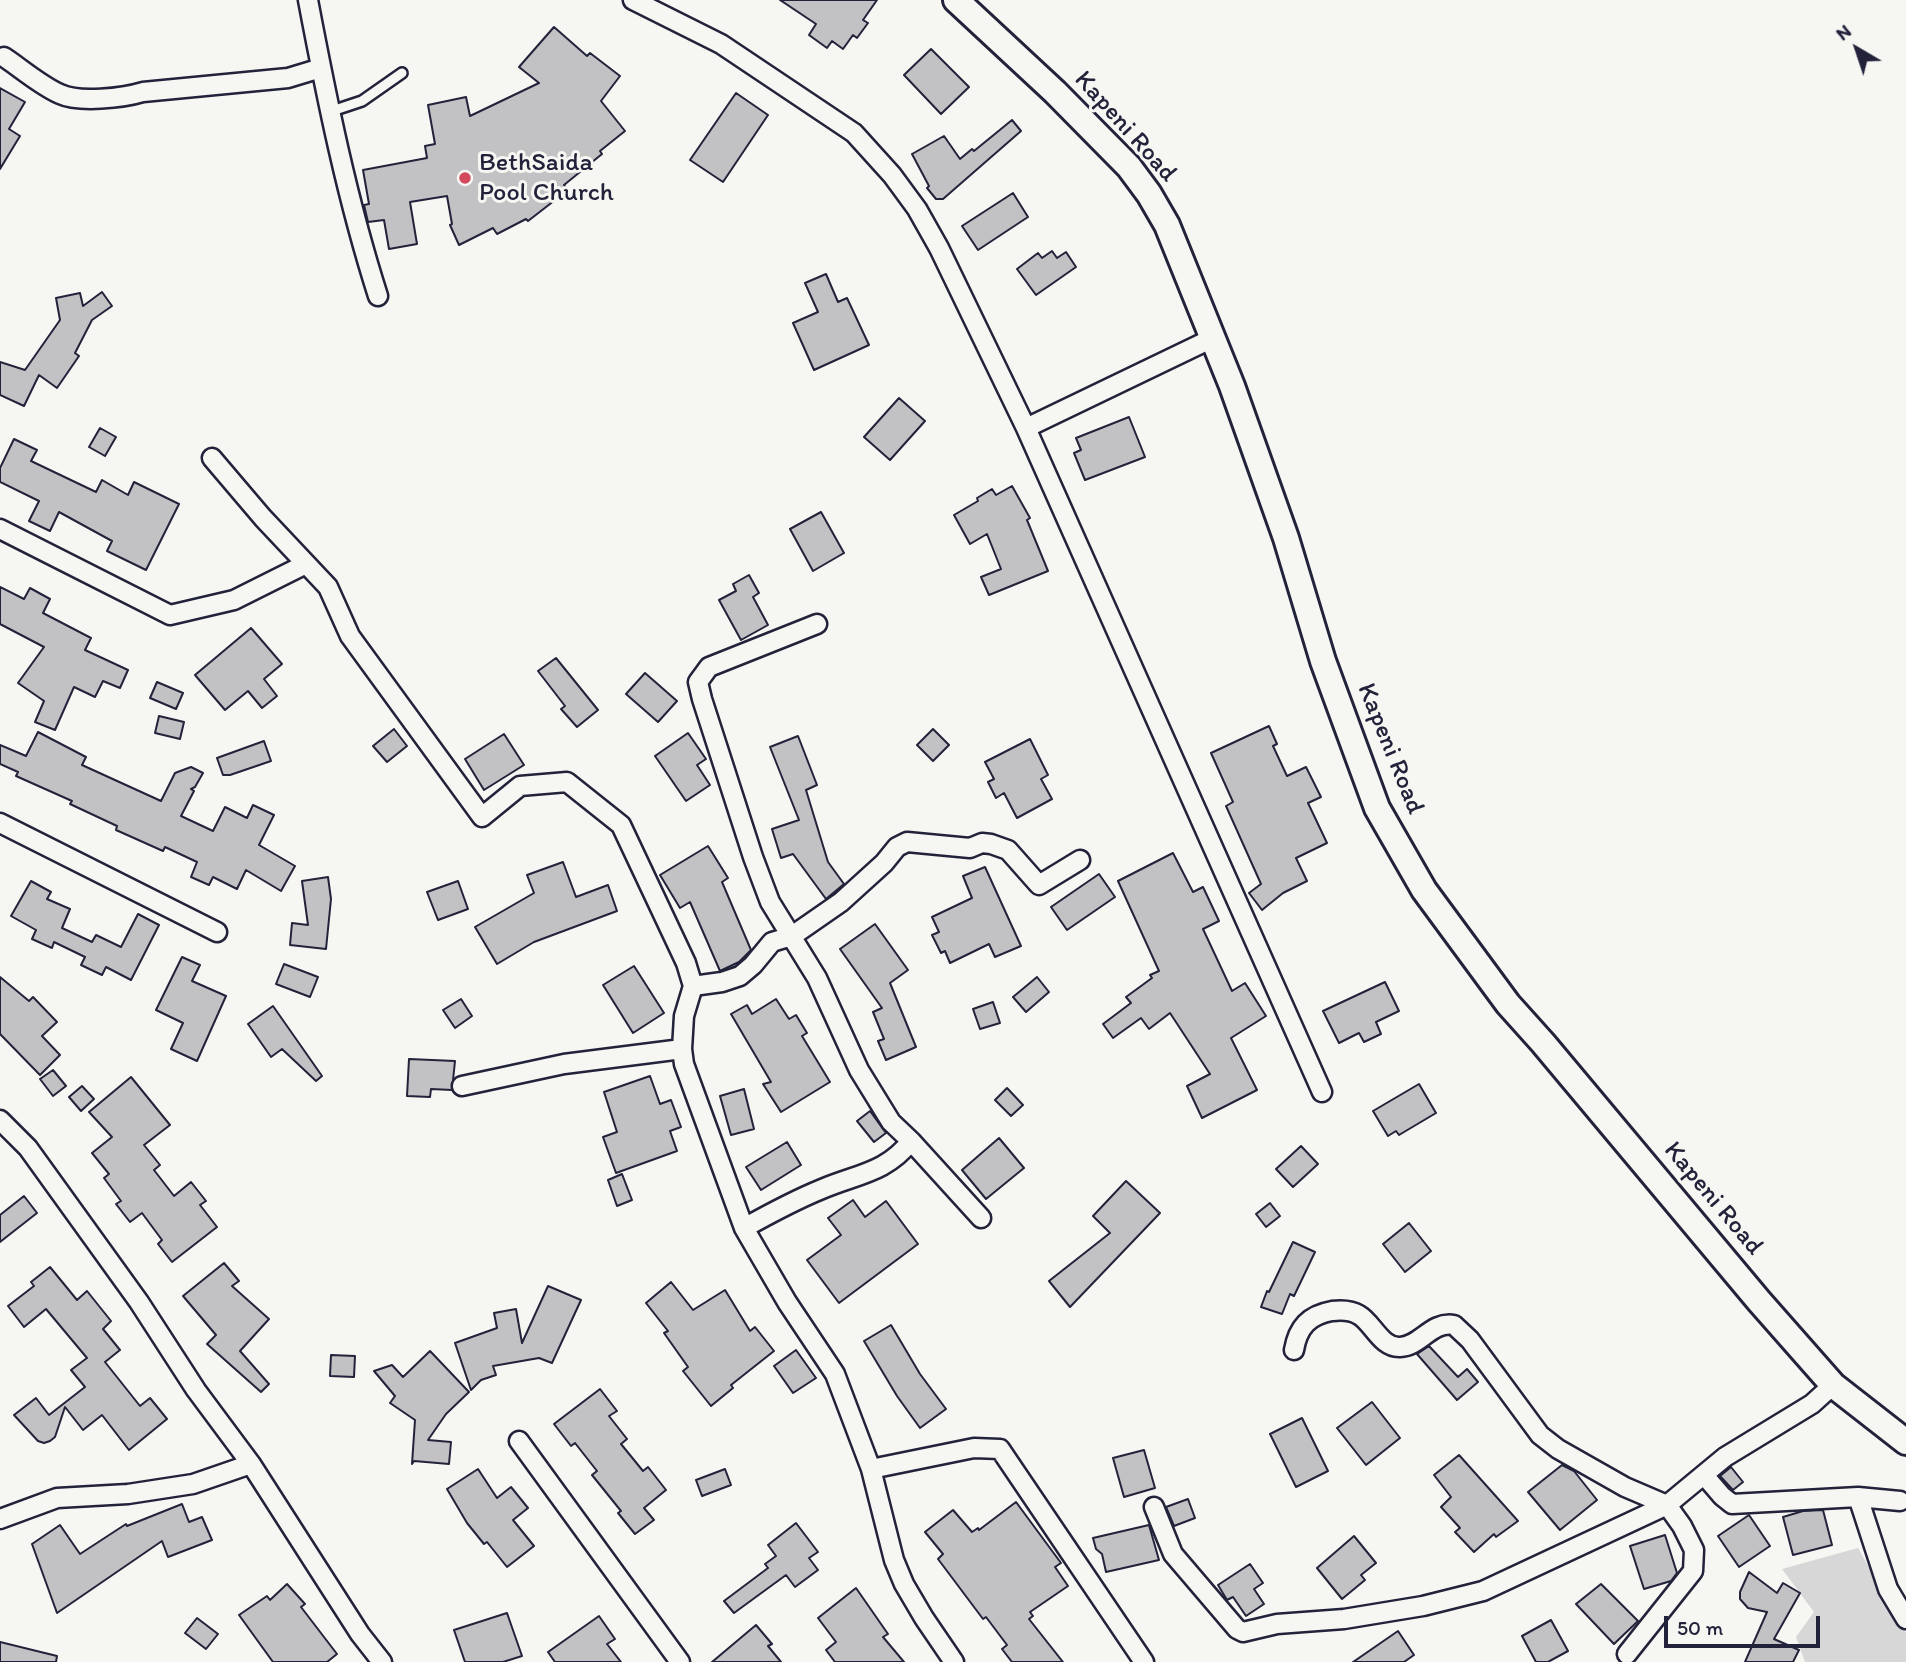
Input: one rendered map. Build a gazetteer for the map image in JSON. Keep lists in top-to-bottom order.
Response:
{
  "streets": {
    "main road": ["Kapeni Road"]
  },
  "places": ["BethSaida Pool Church"],
  "scale_bar": "50 m",
  "north": "top left"
}
